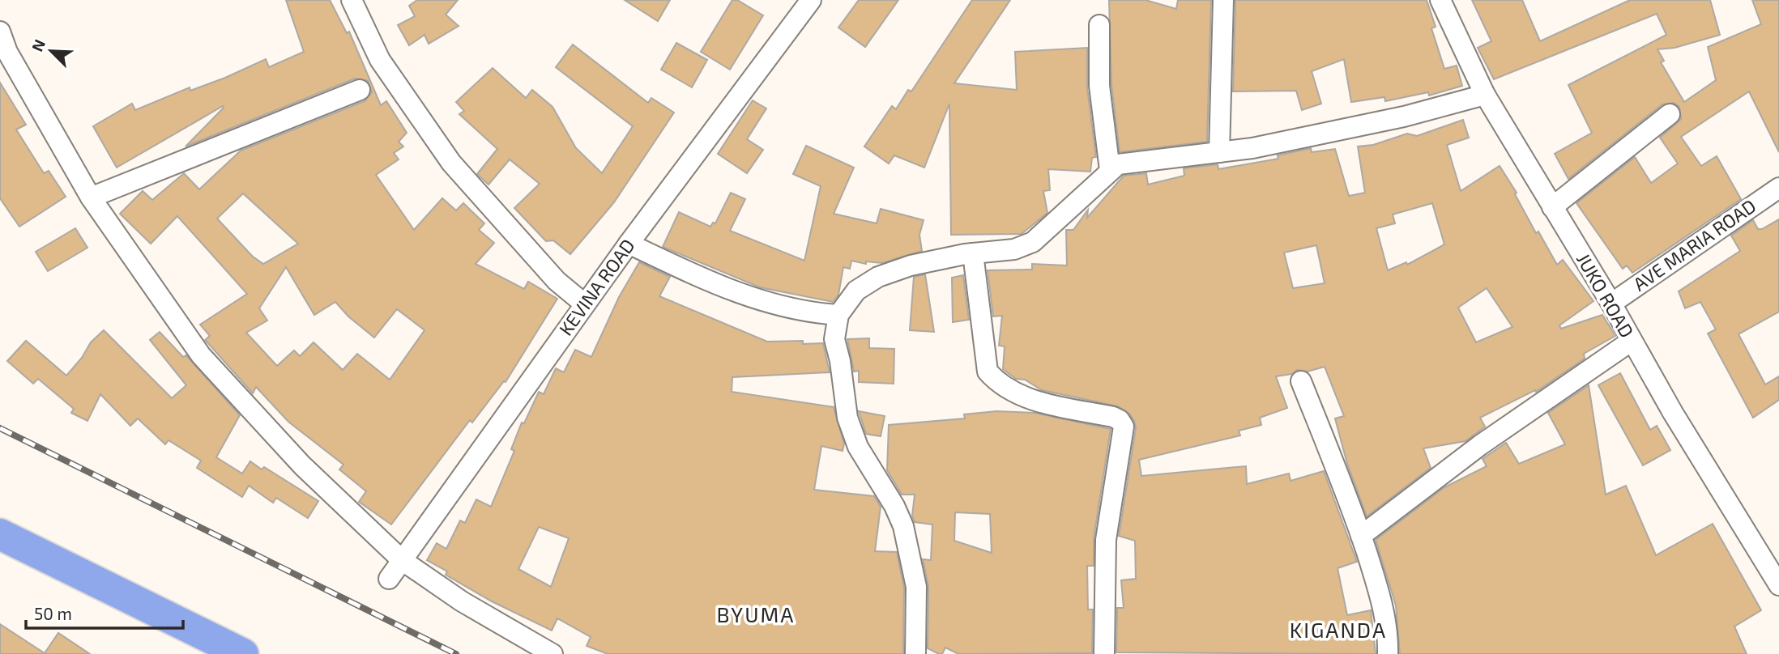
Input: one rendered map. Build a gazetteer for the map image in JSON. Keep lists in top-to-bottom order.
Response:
{
  "streets": {
    "street": ["AVE MARIA ROAD", "KEVINA ROAD", "JUKO ROAD"]
  },
  "crossings": [
    ["AVE MARIA ROAD", "JUKO ROAD"]
  ],
  "districts": ["BYUMA", "KIGANDA"],
  "scale_bar": "50 m",
  "north": "top left"
}
